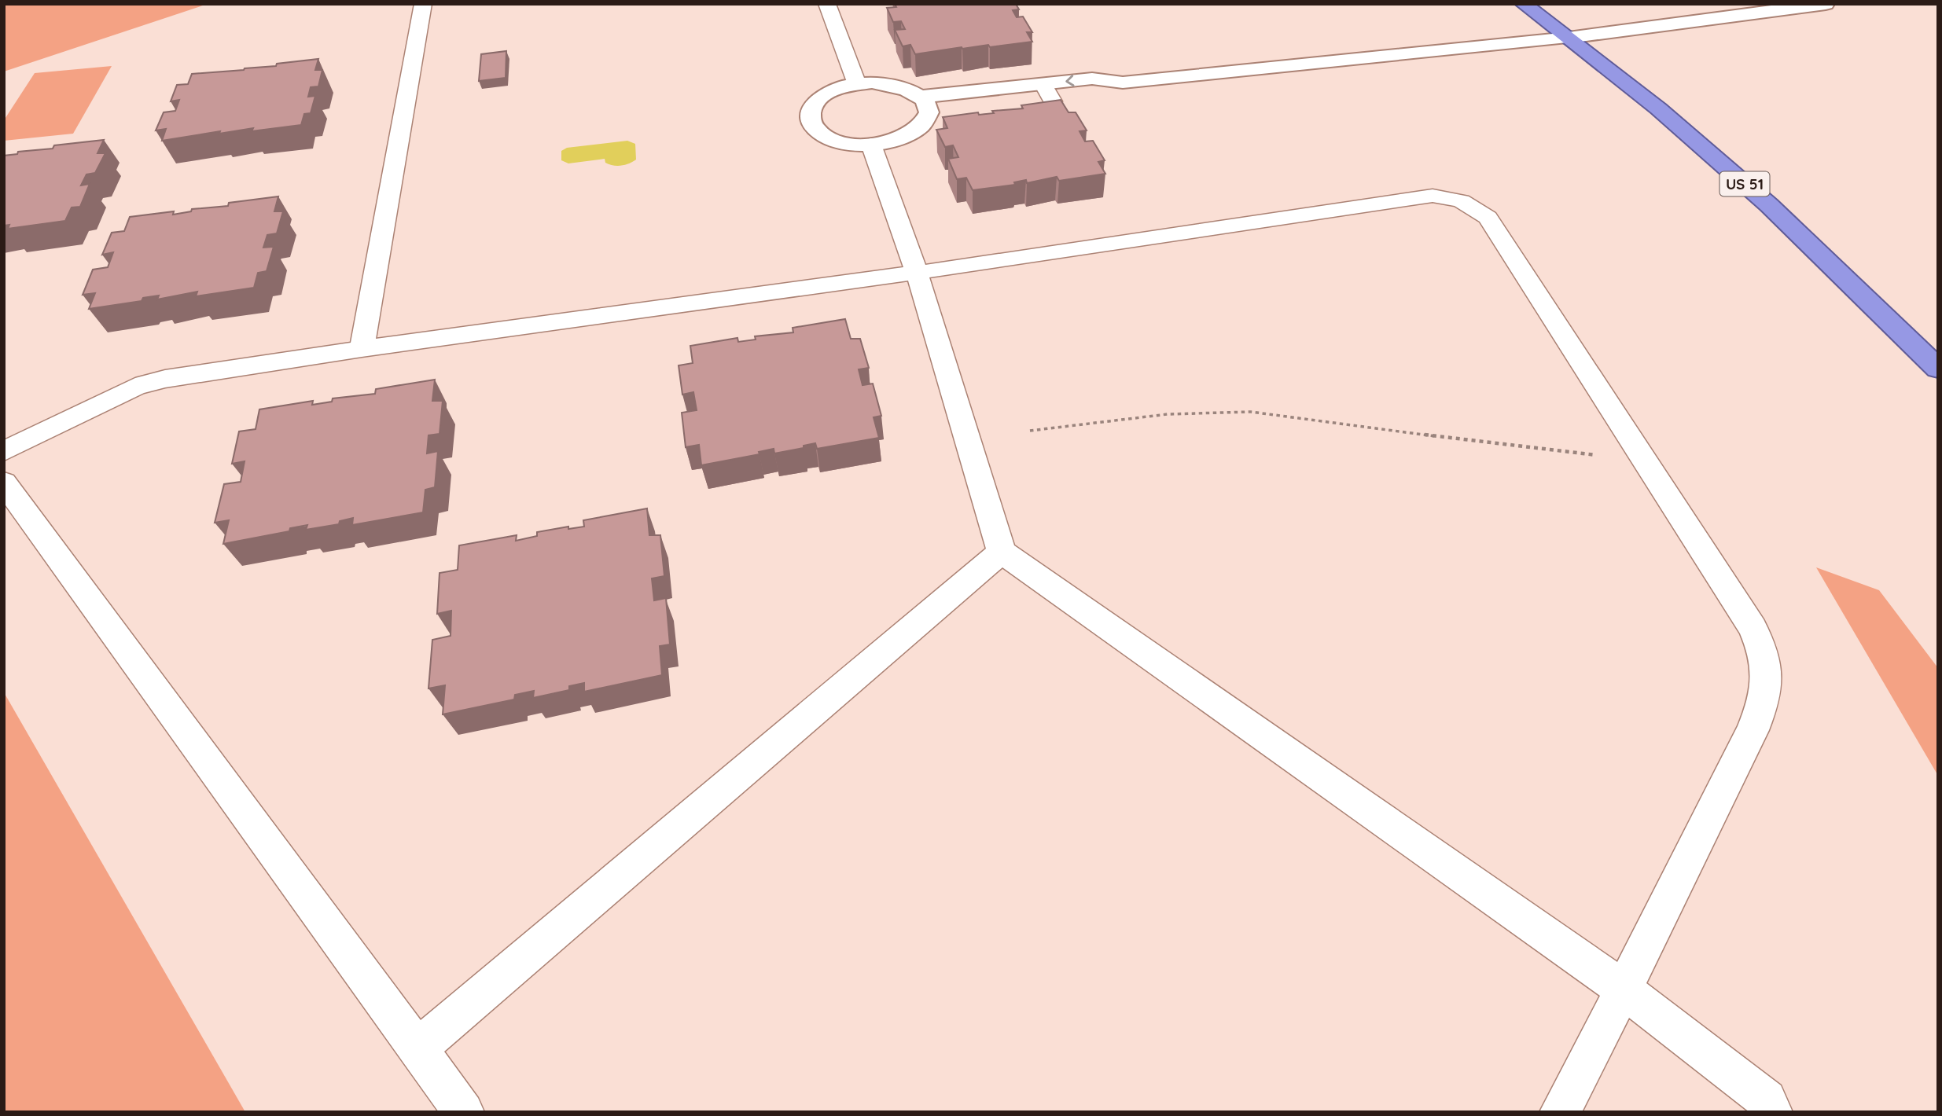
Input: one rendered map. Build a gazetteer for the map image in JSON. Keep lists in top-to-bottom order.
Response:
{
  "streets": {
    "highway": ["US 51"]
  }
}
